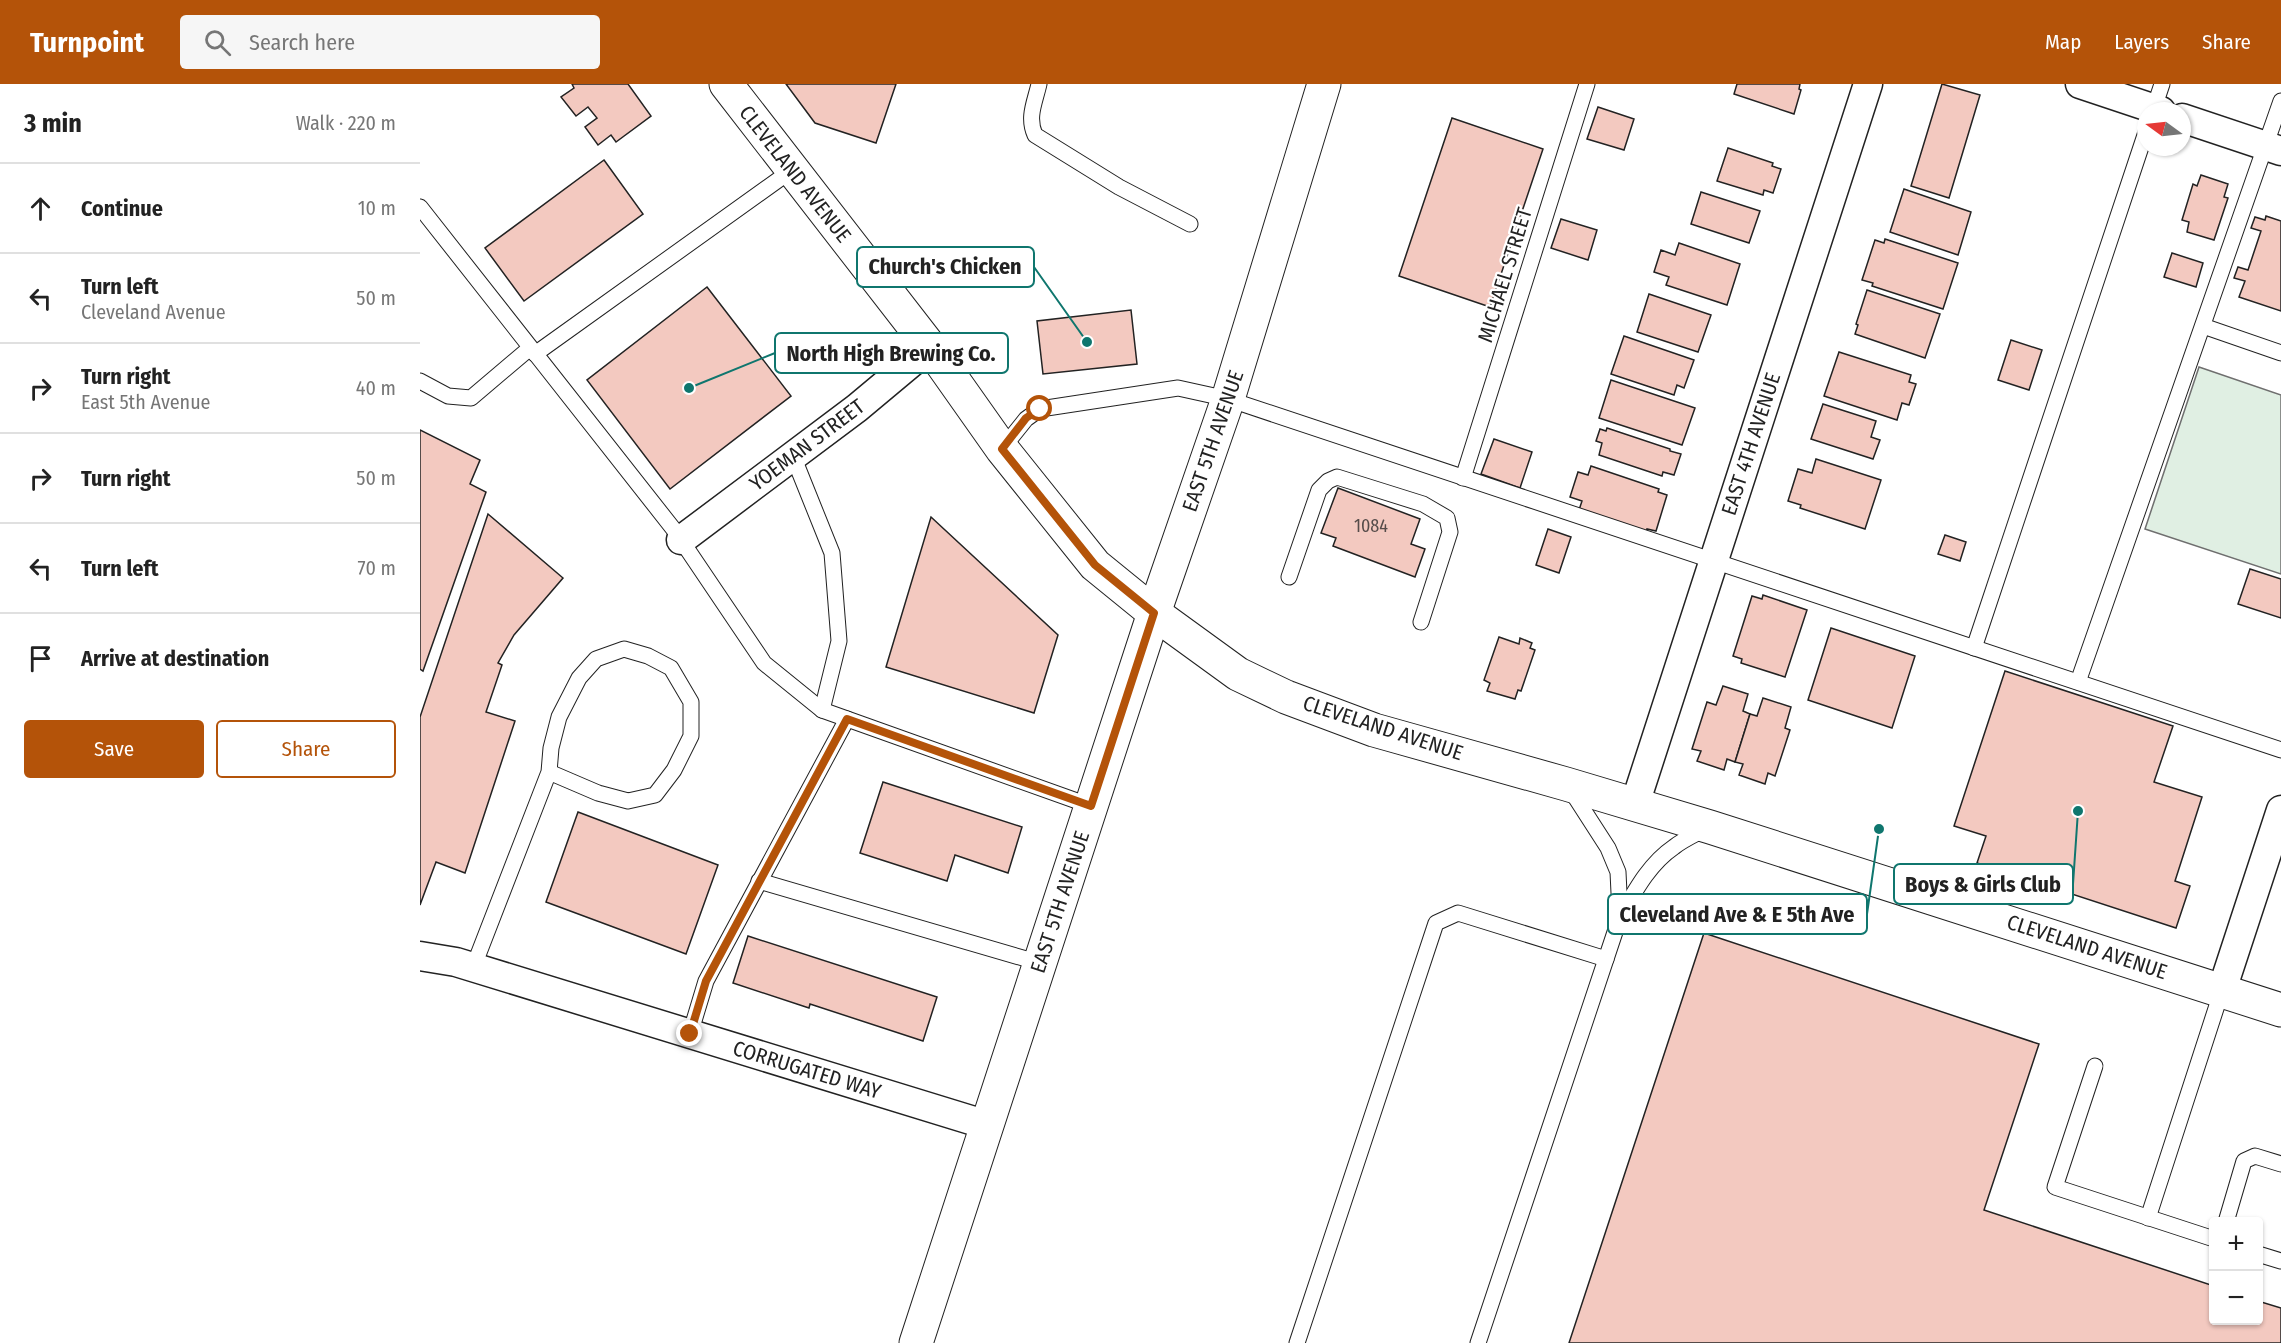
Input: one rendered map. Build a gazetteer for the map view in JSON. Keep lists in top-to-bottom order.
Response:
{
  "streets": {
    "main road": ["CLEVELAND AVENUE", "EAST 5TH AVENUE"],
    "street": ["EAST 4TH AVENUE", "YOEMAN STREET", "CORRUGATED WAY"],
    "lane": ["MICHAEL STREET"]
  },
  "crossings": [
    ["CLEVELAND AVENUE", "EAST 5TH AVENUE"],
    ["CLEVELAND AVENUE", "EAST 4TH AVENUE"],
    ["CLEVELAND AVENUE", "YOEMAN STREET"],
    ["EAST 5TH AVENUE", "CORRUGATED WAY"]
  ],
  "places": [
    "Church's Chicken",
    "North High Brewing Co.",
    "Boys & Girls Club",
    "Cleveland Ave & E 5th Ave"
  ],
  "house_numbers": ["1084"],
  "north": "left",
  "page": {
    "header": "Turnpoint",
    "search": "Search here",
    "nav": ["Map", "Layers", "Share"],
    "heading": ["3 min", "Walk · 220 m"],
    "list": [
      ["Continue", "10 m"],
      ["Turn left", "Cleveland Avenue", "50 m"],
      ["Turn right", "East 5th Avenue", "40 m"],
      ["Turn right", "50 m"],
      ["Turn left", "70 m"],
      "Arrive at destination"
    ],
    "buttons": ["Save", "Share"],
    "map_buttons": ["+", "−"]
  }
}
